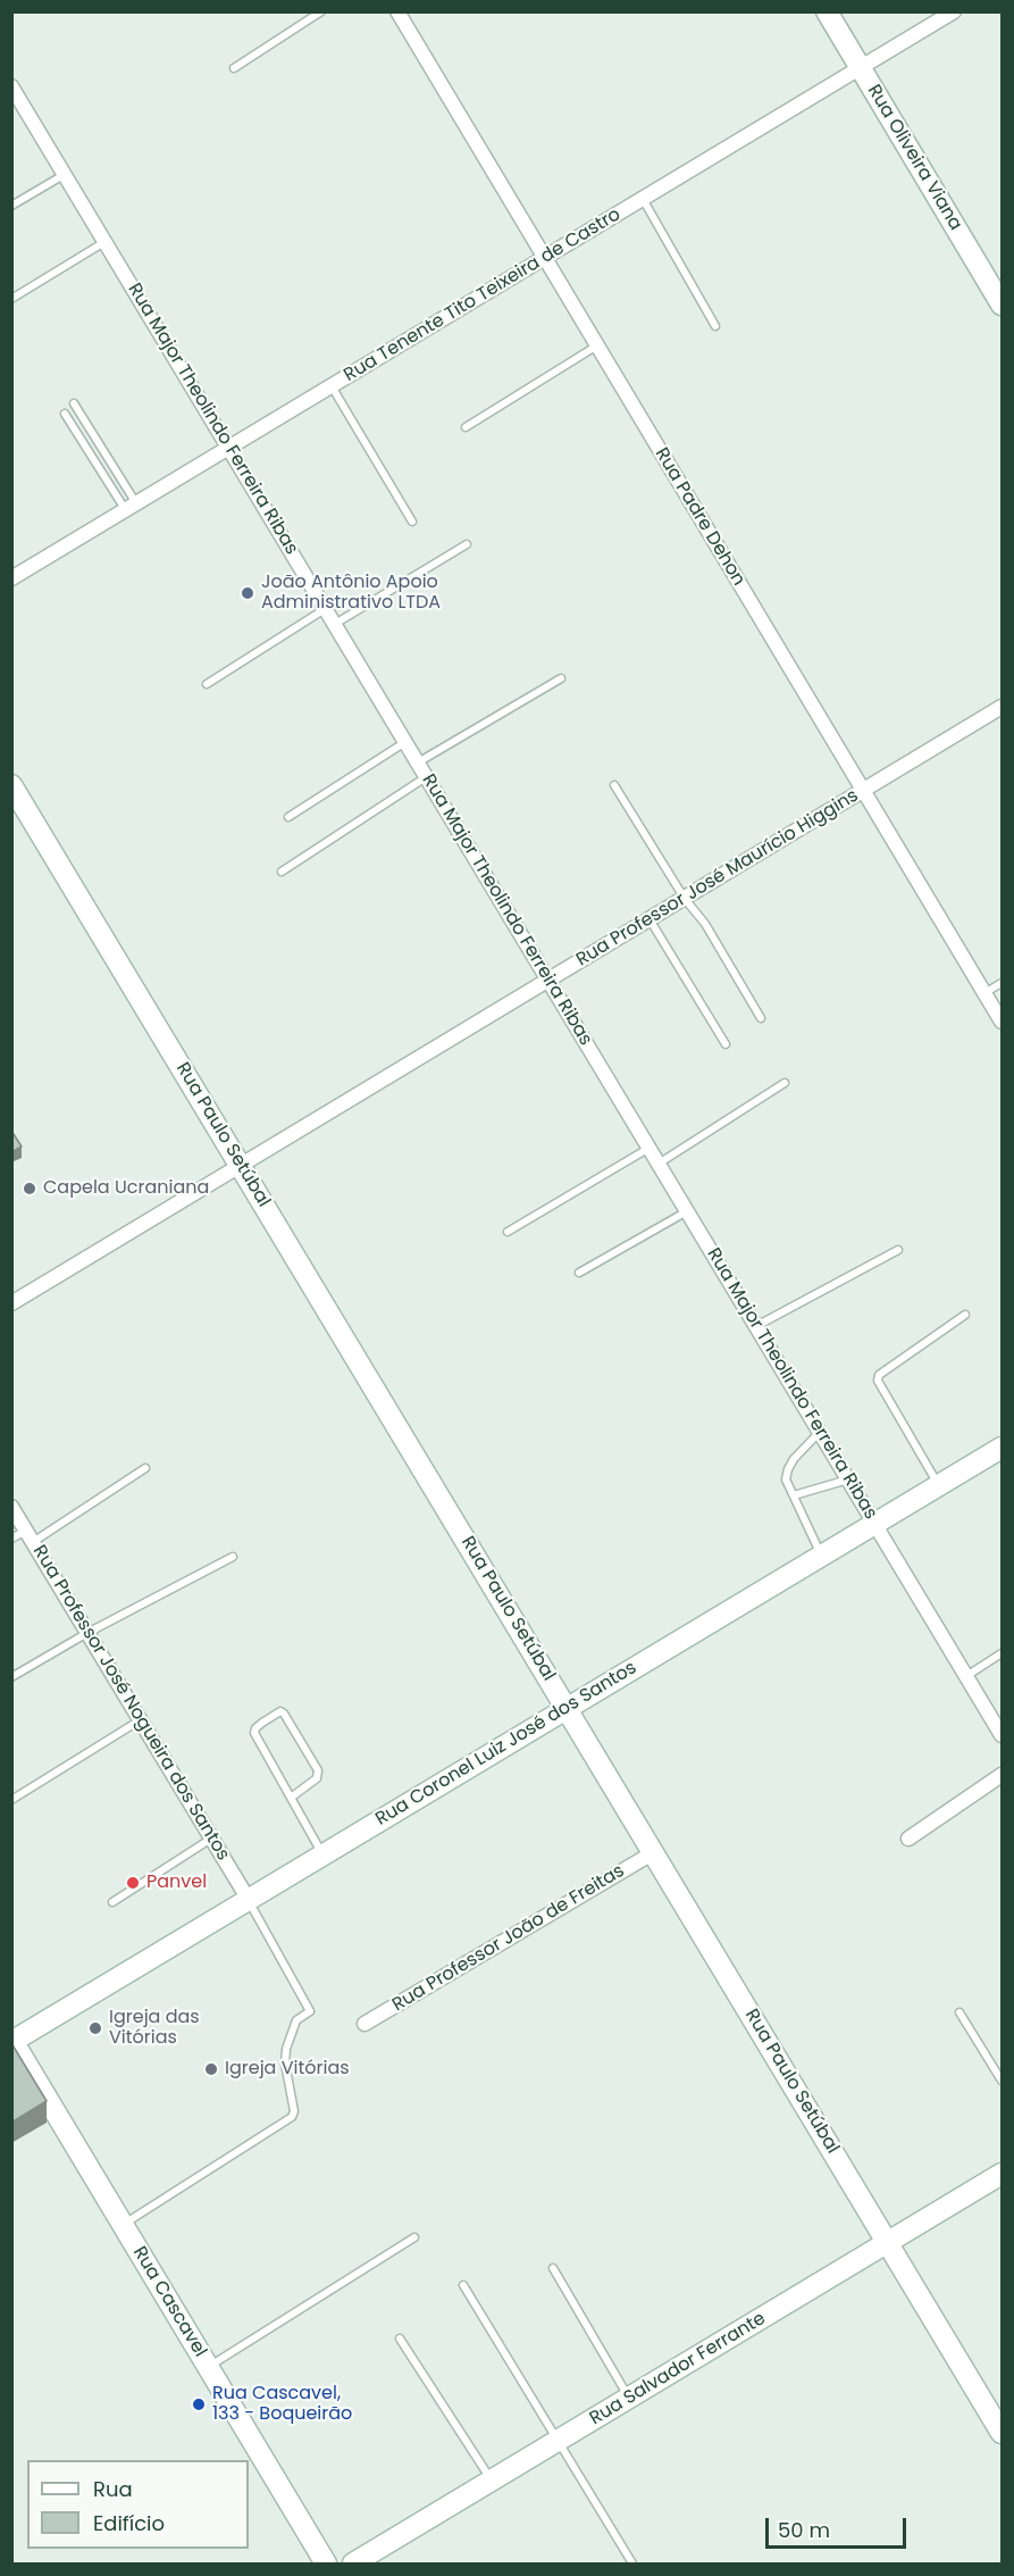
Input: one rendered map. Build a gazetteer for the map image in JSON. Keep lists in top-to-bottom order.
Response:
{
  "streets": {
    "main road": [
      "Rua Oliveira Viana",
      "Rua Paulo Setúbal",
      "Rua Coronel Luiz José dos Santos",
      "Rua Cascavel",
      "Rua Salvador Ferrante"
    ],
    "street": [
      "Rua Tenente Tito Teixeira de Castro",
      "Rua Major Theolindo Ferreira Ribas",
      "Rua Padre Dehon",
      "Rua Professor José Maurício Higgins",
      "Rua Professor José Nogueira dos Santos",
      "Rua Professor João de Freitas"
    ]
  },
  "crossings": [
    ["Rua Oliveira Viana", "Rua Tenente Tito Teixeira de Castro"],
    ["Rua Tenente Tito Teixeira de Castro", "Rua Major Theolindo Ferreira Ribas"],
    ["Rua Tenente Tito Teixeira de Castro", "Rua Padre Dehon"],
    ["Rua Major Theolindo Ferreira Ribas", "Rua Professor José Maurício Higgins"],
    ["Rua Major Theolindo Ferreira Ribas", "Rua Coronel Luiz José dos Santos"],
    ["Rua Padre Dehon", "Rua Professor José Maurício Higgins"],
    ["Rua Professor José Maurício Higgins", "Rua Paulo Setúbal"],
    ["Rua Paulo Setúbal", "Rua Coronel Luiz José dos Santos"],
    ["Rua Paulo Setúbal", "Rua Professor João de Freitas"],
    ["Rua Paulo Setúbal", "Rua Salvador Ferrante"],
    ["Rua Professor José Nogueira dos Santos", "Rua Coronel Luiz José dos Santos"],
    ["Rua Coronel Luiz José dos Santos", "Rua Cascavel"]
  ],
  "places": [
    "João Antônio Apoio Administrativo LTDA",
    "Capela Ucraniana",
    "Panvel",
    "Igreja das Vitórias",
    "Igreja Vitórias",
    "Rua Cascavel, 133 - Boqueirão"
  ],
  "legend": ["Rua", "Edifício"],
  "scale_bar": "50 m"
}
